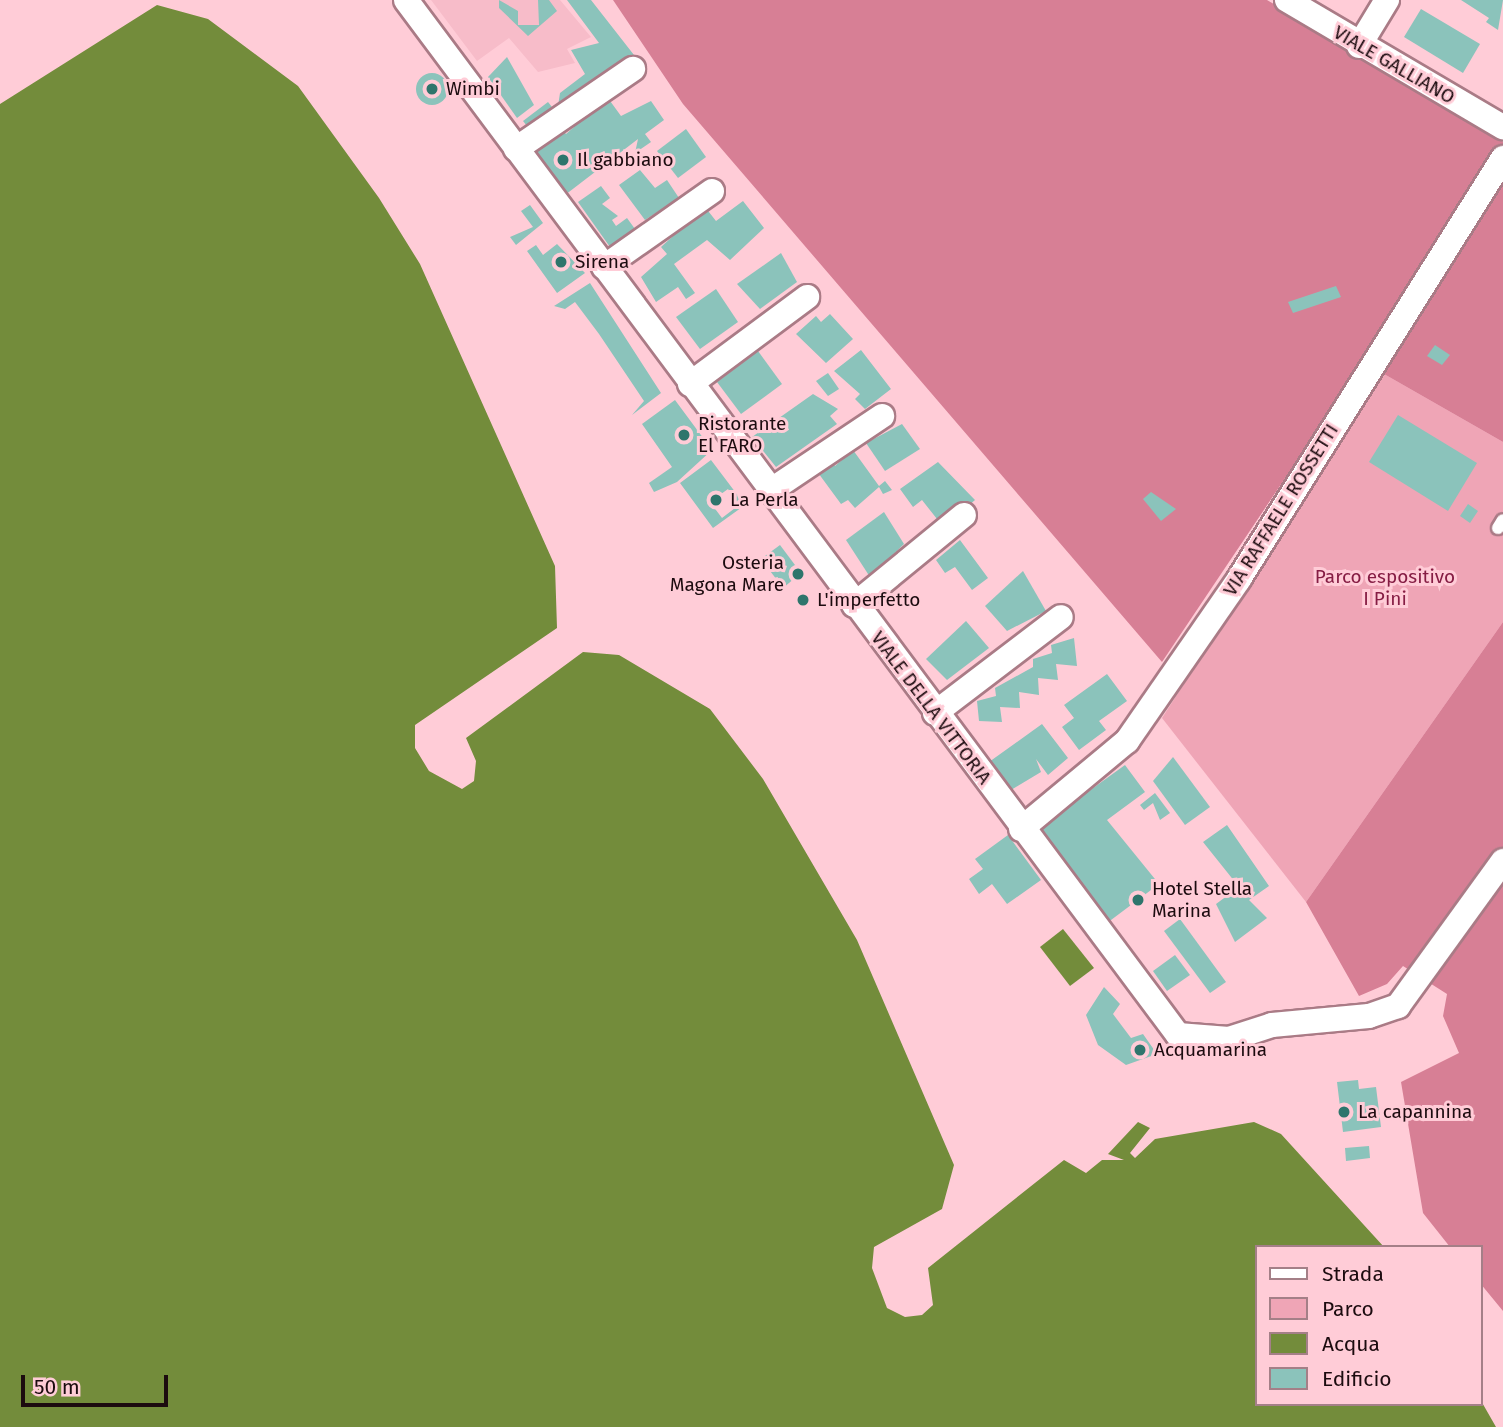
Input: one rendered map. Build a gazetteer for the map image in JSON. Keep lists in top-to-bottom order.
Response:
{
  "streets": {
    "street": ["VIALE GALLIANO", "VIA RAFFAELE ROSSETTI", "VIALE DELLA VITTORIA"]
  },
  "crossings": [
    ["VIA RAFFAELE ROSSETTI", "VIALE DELLA VITTORIA"]
  ],
  "parks": ["Parco espositivo I Pini"],
  "places": [
    "Wimbi",
    "Il gabbiano",
    "Sirena",
    "Ristorante El FARO",
    "La Perla",
    "Osteria Magona Mare",
    "L'imperfetto",
    "Hotel Stella Marina",
    "Acquamarina",
    "La capannina"
  ],
  "legend": [
    "Strada",
    "Parco",
    "Acqua",
    "Edificio"
  ],
  "scale_bar": "50 m"
}
